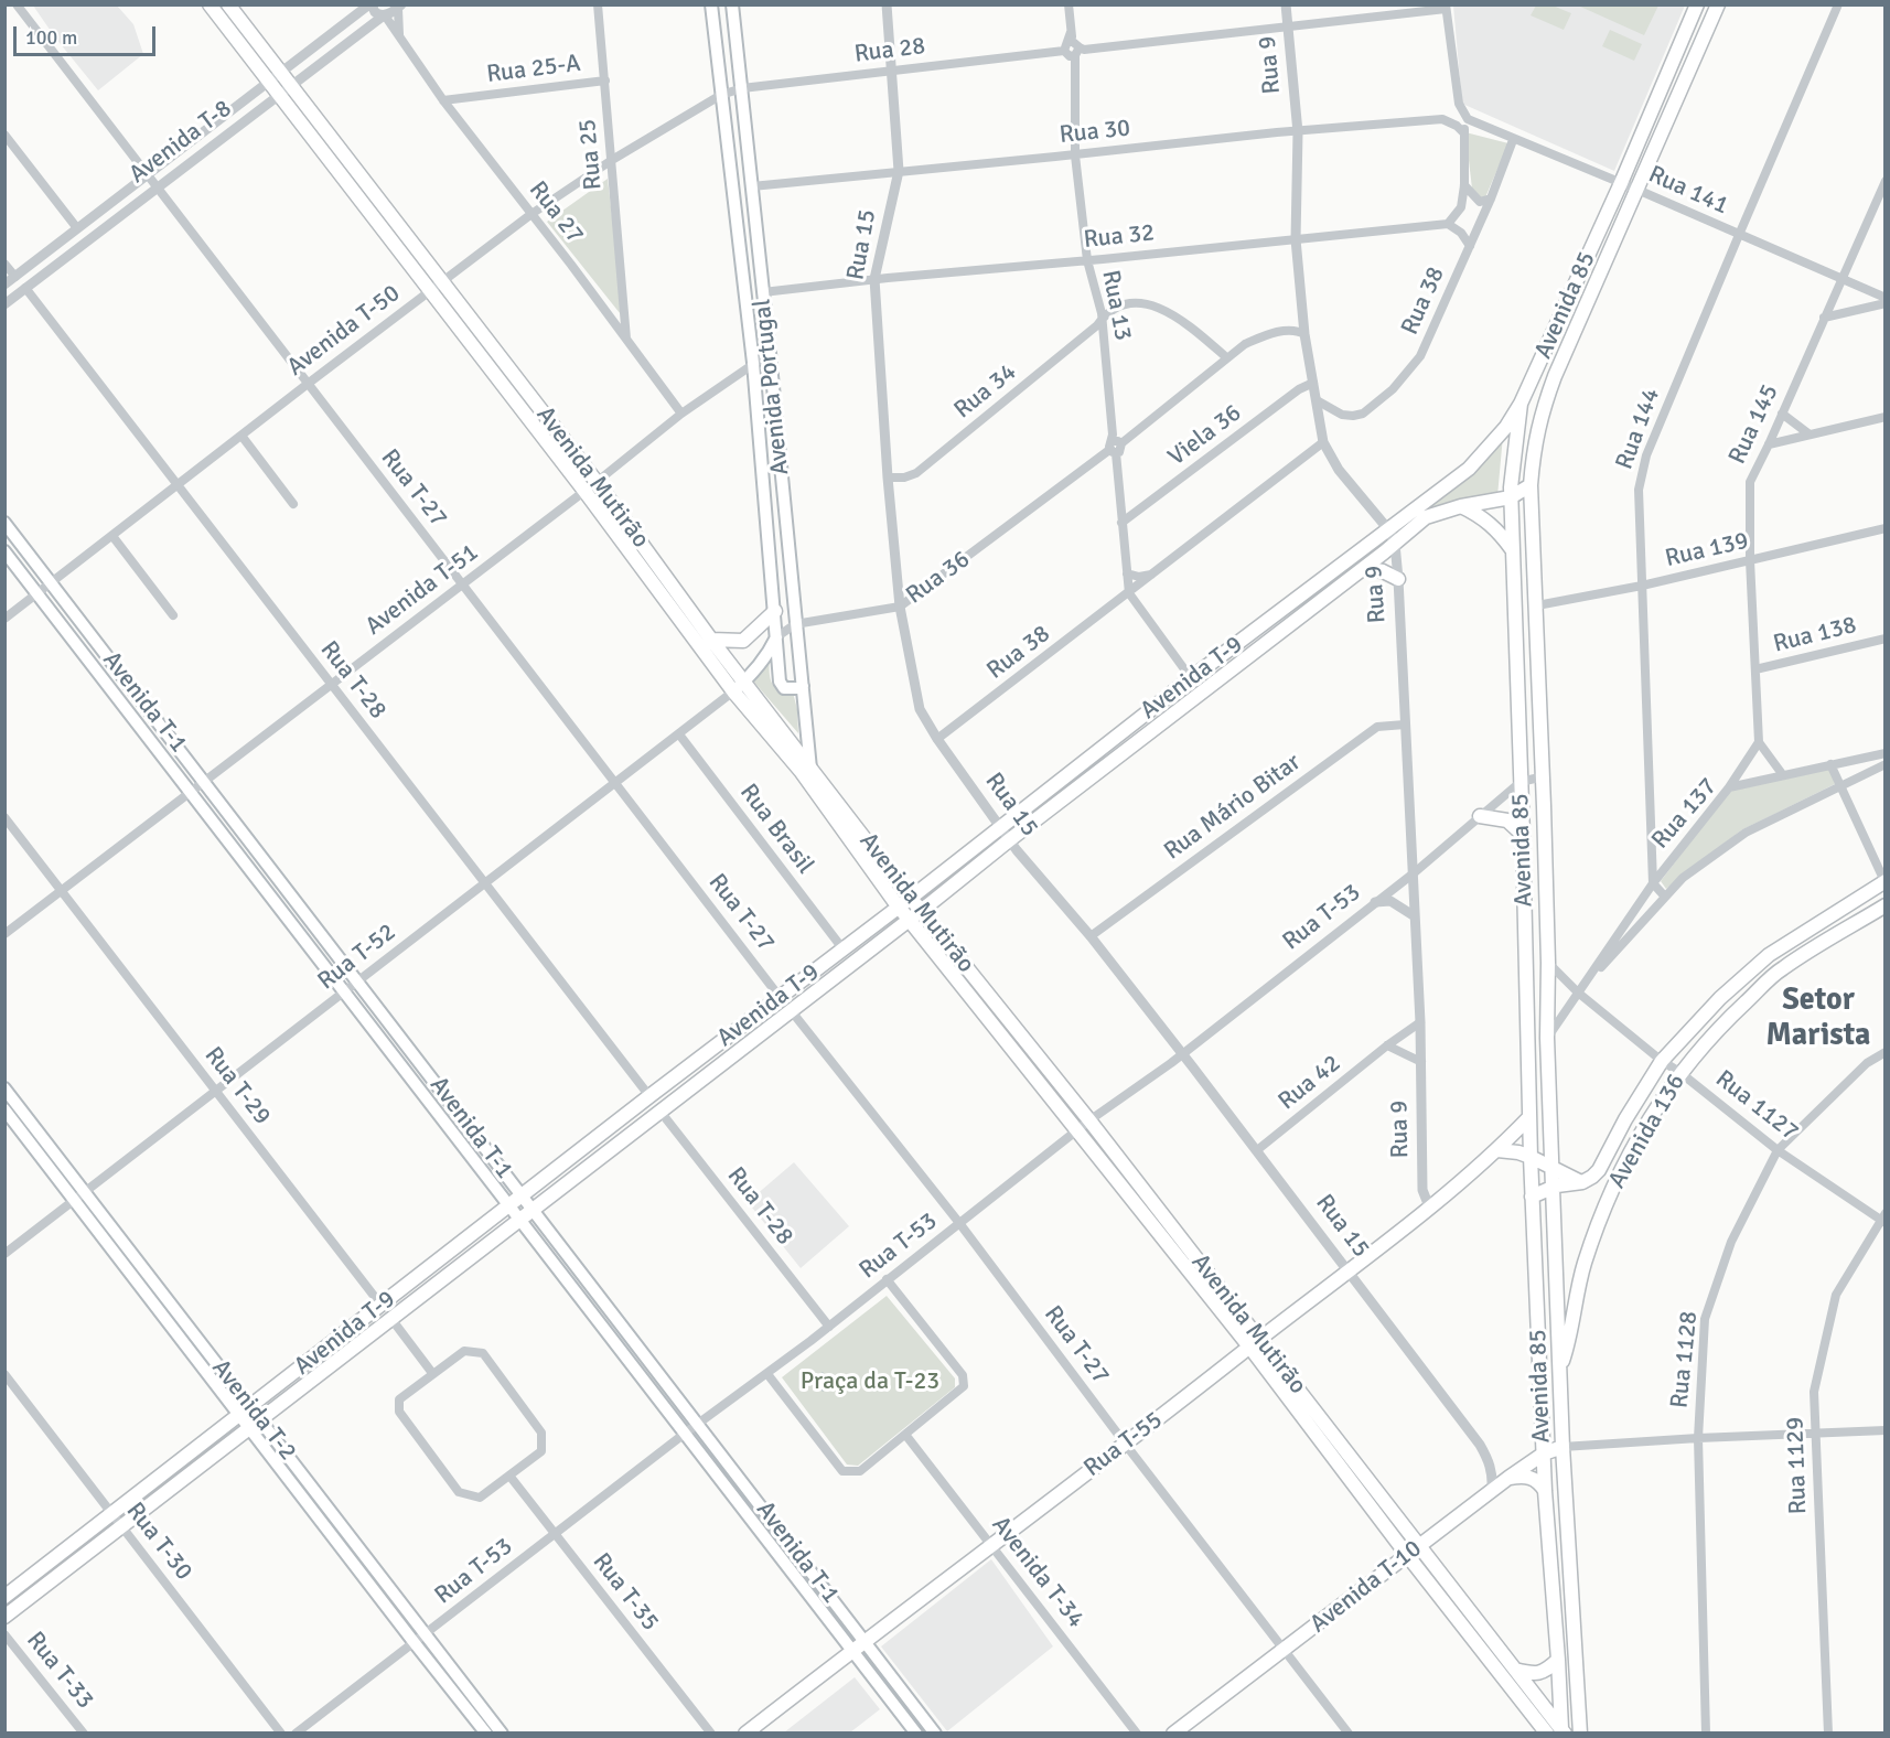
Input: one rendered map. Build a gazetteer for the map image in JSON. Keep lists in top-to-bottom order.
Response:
{
  "streets": {
    "main road": [
      "Avenida 85",
      "Avenida Portugal",
      "Avenida Mutirão",
      "Rua 36",
      "Avenida T-9",
      "Avenida T-1",
      "Avenida 136",
      "Avenida T-2",
      "Rua T-55",
      "Avenida T-10"
    ],
    "street": [
      "Rua 28",
      "Rua 9",
      "Rua 25-A",
      "Rua 30",
      "Avenida T-8",
      "Rua 25",
      "Rua 141",
      "Rua 27",
      "Rua 32",
      "Rua 15",
      "Rua 38",
      "Rua 13",
      "Avenida T-50",
      "Rua 34",
      "Rua 145",
      "Rua 144",
      "Viela 36",
      "Rua T-27",
      "Rua 139",
      "Avenida T-51",
      "Rua 138",
      "Rua T-28",
      "Rua Mário Bitar",
      "Rua 137",
      "Rua Brasil",
      "Rua T-53",
      "Rua T-52",
      "Rua 42",
      "Rua T-29",
      "Rua 1127",
      "Rua 1128",
      "Rua 1129",
      "Rua T-30",
      "Avenida T-34",
      "Rua T-35",
      "Rua T-33"
    ]
  },
  "crossings": [
    ["Rua 28", "Rua 9"],
    ["Rua 28", "Rua 15"],
    ["Rua 28", "Rua 13"],
    ["Rua 28", "Avenida T-50"],
    ["Rua 28", "Avenida Portugal"],
    ["Rua 9", "Rua 30"],
    ["Rua 9", "Rua 32"],
    ["Rua 9", "Rua 38"],
    ["Rua 9", "Viela 36"],
    ["Rua 9", "Rua 36"],
    ["Rua 9", "Avenida T-9"],
    ["Rua 9", "Rua Mário Bitar"],
    ["Rua 9", "Rua T-53"],
    ["Rua 9", "Rua 42"],
    ["Rua 9", "Rua T-55"],
    ["Rua 25-A", "Rua 25"],
    ["Rua 25-A", "Rua 27"],
    ["Rua 30", "Rua 15"],
    ["Rua 30", "Rua 13"],
    ["Rua 30", "Avenida Portugal"],
    ["Avenida T-8", "Rua 27"],
    ["Avenida T-8", "Avenida Mutirão"],
    ["Avenida T-8", "Rua T-27"],
    ["Avenida T-8", "Rua T-28"],
    ["Rua 25", "Rua 27"],
    ["Rua 25", "Avenida T-50"],
    ["Rua 141", "Rua 38"],
    ["Rua 141", "Avenida 85"],
    ["Rua 141", "Rua 145"],
    ["Rua 141", "Rua 144"],
    ["Rua 27", "Avenida T-50"],
    ["Rua 27", "Avenida T-51"],
    ["Rua 32", "Rua 15"],
    ["Rua 32", "Rua 13"],
    ["Rua 32", "Avenida Portugal"],
    ["Rua 15", "Rua 38"],
    ["Rua 15", "Rua 34"],
    ["Rua 15", "Rua 36"],
    ["Rua 15", "Avenida T-9"],
    ["Rua 15", "Rua Mário Bitar"],
    ["Rua 15", "Rua T-53"],
    ["Rua 15", "Rua 42"],
    ["Rua 15", "Rua T-55"],
    ["Rua 15", "Avenida T-10"],
    ["Rua 38", "Rua 13"],
    ["Rua 13", "Rua 34"],
    ["Rua 13", "Viela 36"],
    ["Rua 13", "Rua 36"],
    ["Rua 13", "Avenida T-9"],
    ["Avenida 85", "Avenida Mutirão"],
    ["Avenida 85", "Rua 139"],
    ["Avenida 85", "Avenida T-9"],
    ["Avenida 85", "Rua 137"],
    ["Avenida 85", "Rua T-53"],
    ["Avenida 85", "Rua 1127"],
    ["Avenida 85", "Avenida 136"],
    ["Avenida 85", "Rua T-55"],
    ["Avenida 85", "Avenida T-10"],
    ["Avenida T-50", "Avenida Portugal"],
    ["Avenida T-50", "Avenida Mutirão"],
    ["Avenida T-50", "Rua T-27"],
    ["Avenida T-50", "Rua T-28"],
    ["Avenida T-50", "Avenida T-1"],
    ["Avenida Portugal", "Avenida Mutirão"],
    ["Avenida Portugal", "Rua 36"],
    ["Avenida Portugal", "Avenida T-51"],
    ["Rua 145", "Rua 139"],
    ["Rua 145", "Rua 138"],
    ["Rua 144", "Rua 139"],
    ["Rua 144", "Rua 137"],
    ["Avenida Mutirão", "Rua 36"],
    ["Avenida Mutirão", "Avenida T-51"],
    ["Avenida Mutirão", "Avenida T-9"],
    ["Avenida Mutirão", "Rua T-53"],
    ["Avenida Mutirão", "Rua T-52"],
    ["Avenida Mutirão", "Rua T-55"],
    ["Avenida Mutirão", "Avenida T-10"],
    ["Rua T-27", "Avenida T-51"],
    ["Rua T-27", "Avenida T-9"],
    ["Rua T-27", "Rua T-53"],
    ["Rua T-27", "Rua T-52"],
    ["Rua T-27", "Rua T-55"],
    ["Rua T-27", "Avenida T-10"],
    ["Rua 36", "Rua T-52"],
    ["Avenida T-51", "Rua T-28"],
    ["Avenida T-51", "Avenida T-1"],
    ["Avenida T-51", "Rua T-29"],
    ["Avenida T-9", "Rua T-28"],
    ["Avenida T-9", "Avenida T-1"],
    ["Avenida T-9", "Rua Brasil"],
    ["Avenida T-9", "Rua T-29"],
    ["Avenida T-9", "Avenida T-2"],
    ["Avenida T-9", "Rua T-30"],
    ["Rua T-28", "Rua T-53"],
    ["Rua T-28", "Rua T-52"],
    ["Avenida T-1", "Rua T-53"],
    ["Avenida T-1", "Rua T-52"],
    ["Avenida T-1", "Rua T-55"],
    ["Rua 137", "Rua 1127"],
    ["Rua Brasil", "Rua T-52"],
    ["Rua T-53", "Avenida T-2"],
    ["Rua T-53", "Rua T-35"],
    ["Rua T-52", "Rua T-29"],
    ["Rua T-52", "Avenida T-2"],
    ["Rua 1127", "Avenida 136"],
    ["Rua 1127", "Rua 1128"],
    ["Rua 1127", "Rua 1129"],
    ["Rua T-55", "Avenida T-34"]
  ],
  "districts": ["Setor Marista"],
  "parks": ["Praça da T-23"],
  "scale_bar": "100 m"
}
